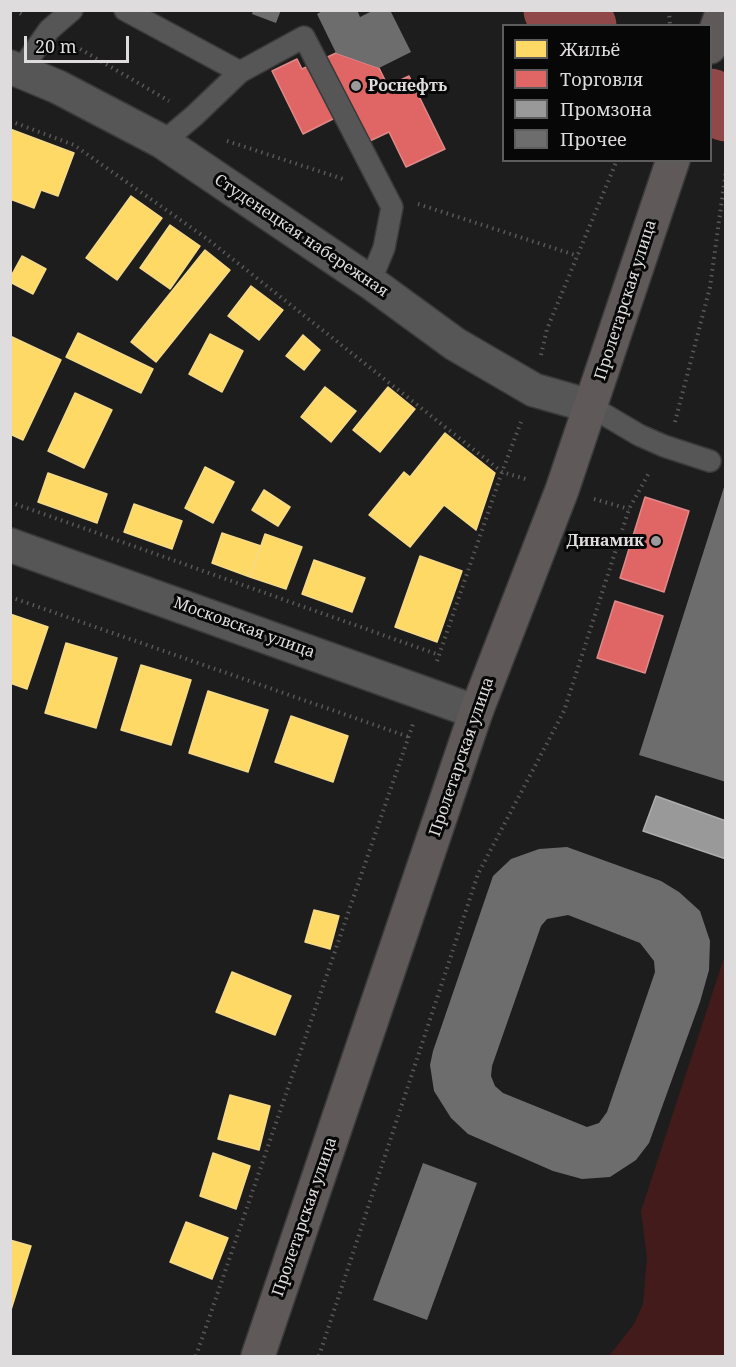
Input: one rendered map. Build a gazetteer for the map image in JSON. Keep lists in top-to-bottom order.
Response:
{
  "streets": {
    "main road": ["Пролетарская улица"],
    "street": ["Студенецкая набережная", "Московская улица"]
  },
  "crossings": [
    ["Студенецкая набережная", "Пролетарская улица"],
    ["Пролетарская улица", "Московская улица"]
  ],
  "places": ["Роснефть", "Динамик"],
  "legend": [
    "Жильё",
    "Торговля",
    "Промзона",
    "Прочее"
  ],
  "scale_bar": "20 m"
}
